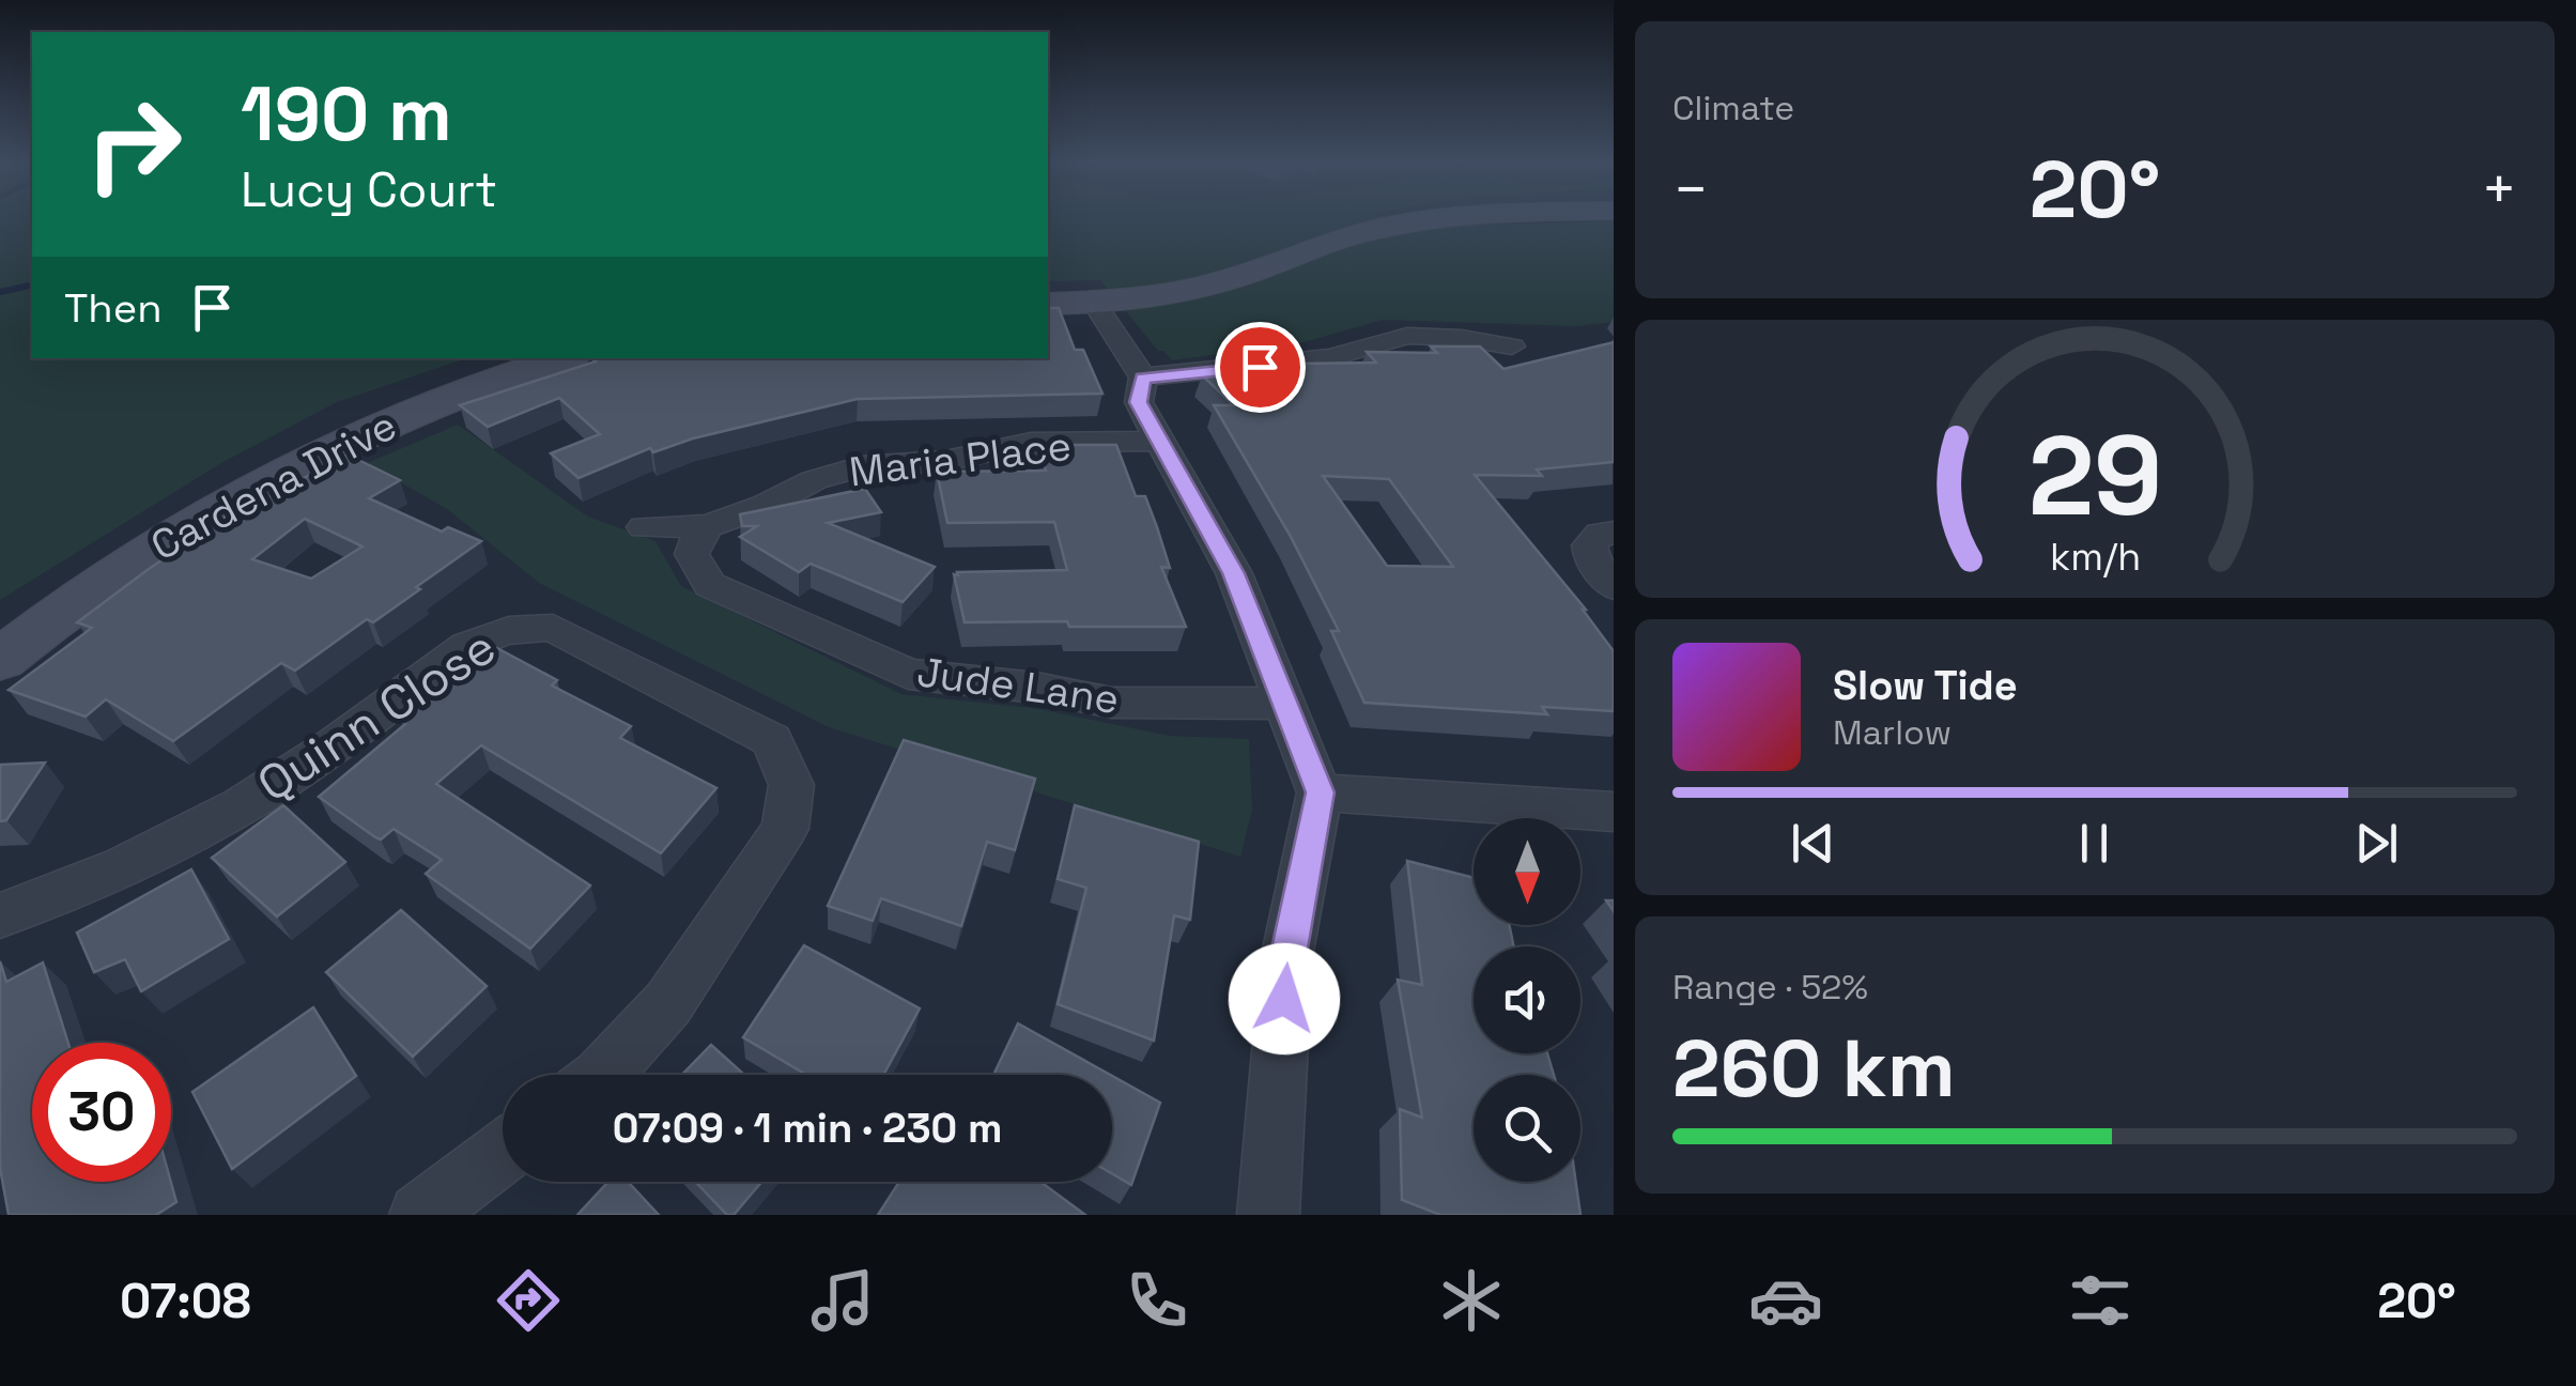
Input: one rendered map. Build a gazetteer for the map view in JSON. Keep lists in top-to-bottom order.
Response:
{
  "streets": {
    "street": [
      "Maria Place",
      "Cardena Drive",
      "Jude Lane",
      "Quinn Close"
    ]
  },
  "crossings": [
    ["Maria Place", "Jude Lane"]
  ],
  "north": "bottom",
  "page": {
    "tile": [
      "Climate",
      ["Range · 52%", "260 km"]
    ],
    "turn": ["190 m", "Lucy Court"],
    "heat": ["−", "20°", "+"],
    "then": "Then",
    "song": ["Slow Tide", "Marlow"],
    "limit": "30",
    "trip": "07:09 · 1 min · 230 m",
    "tabs": ["07:08", "20°"],
    "gauge": ["29", "km/h"]
  }
}
